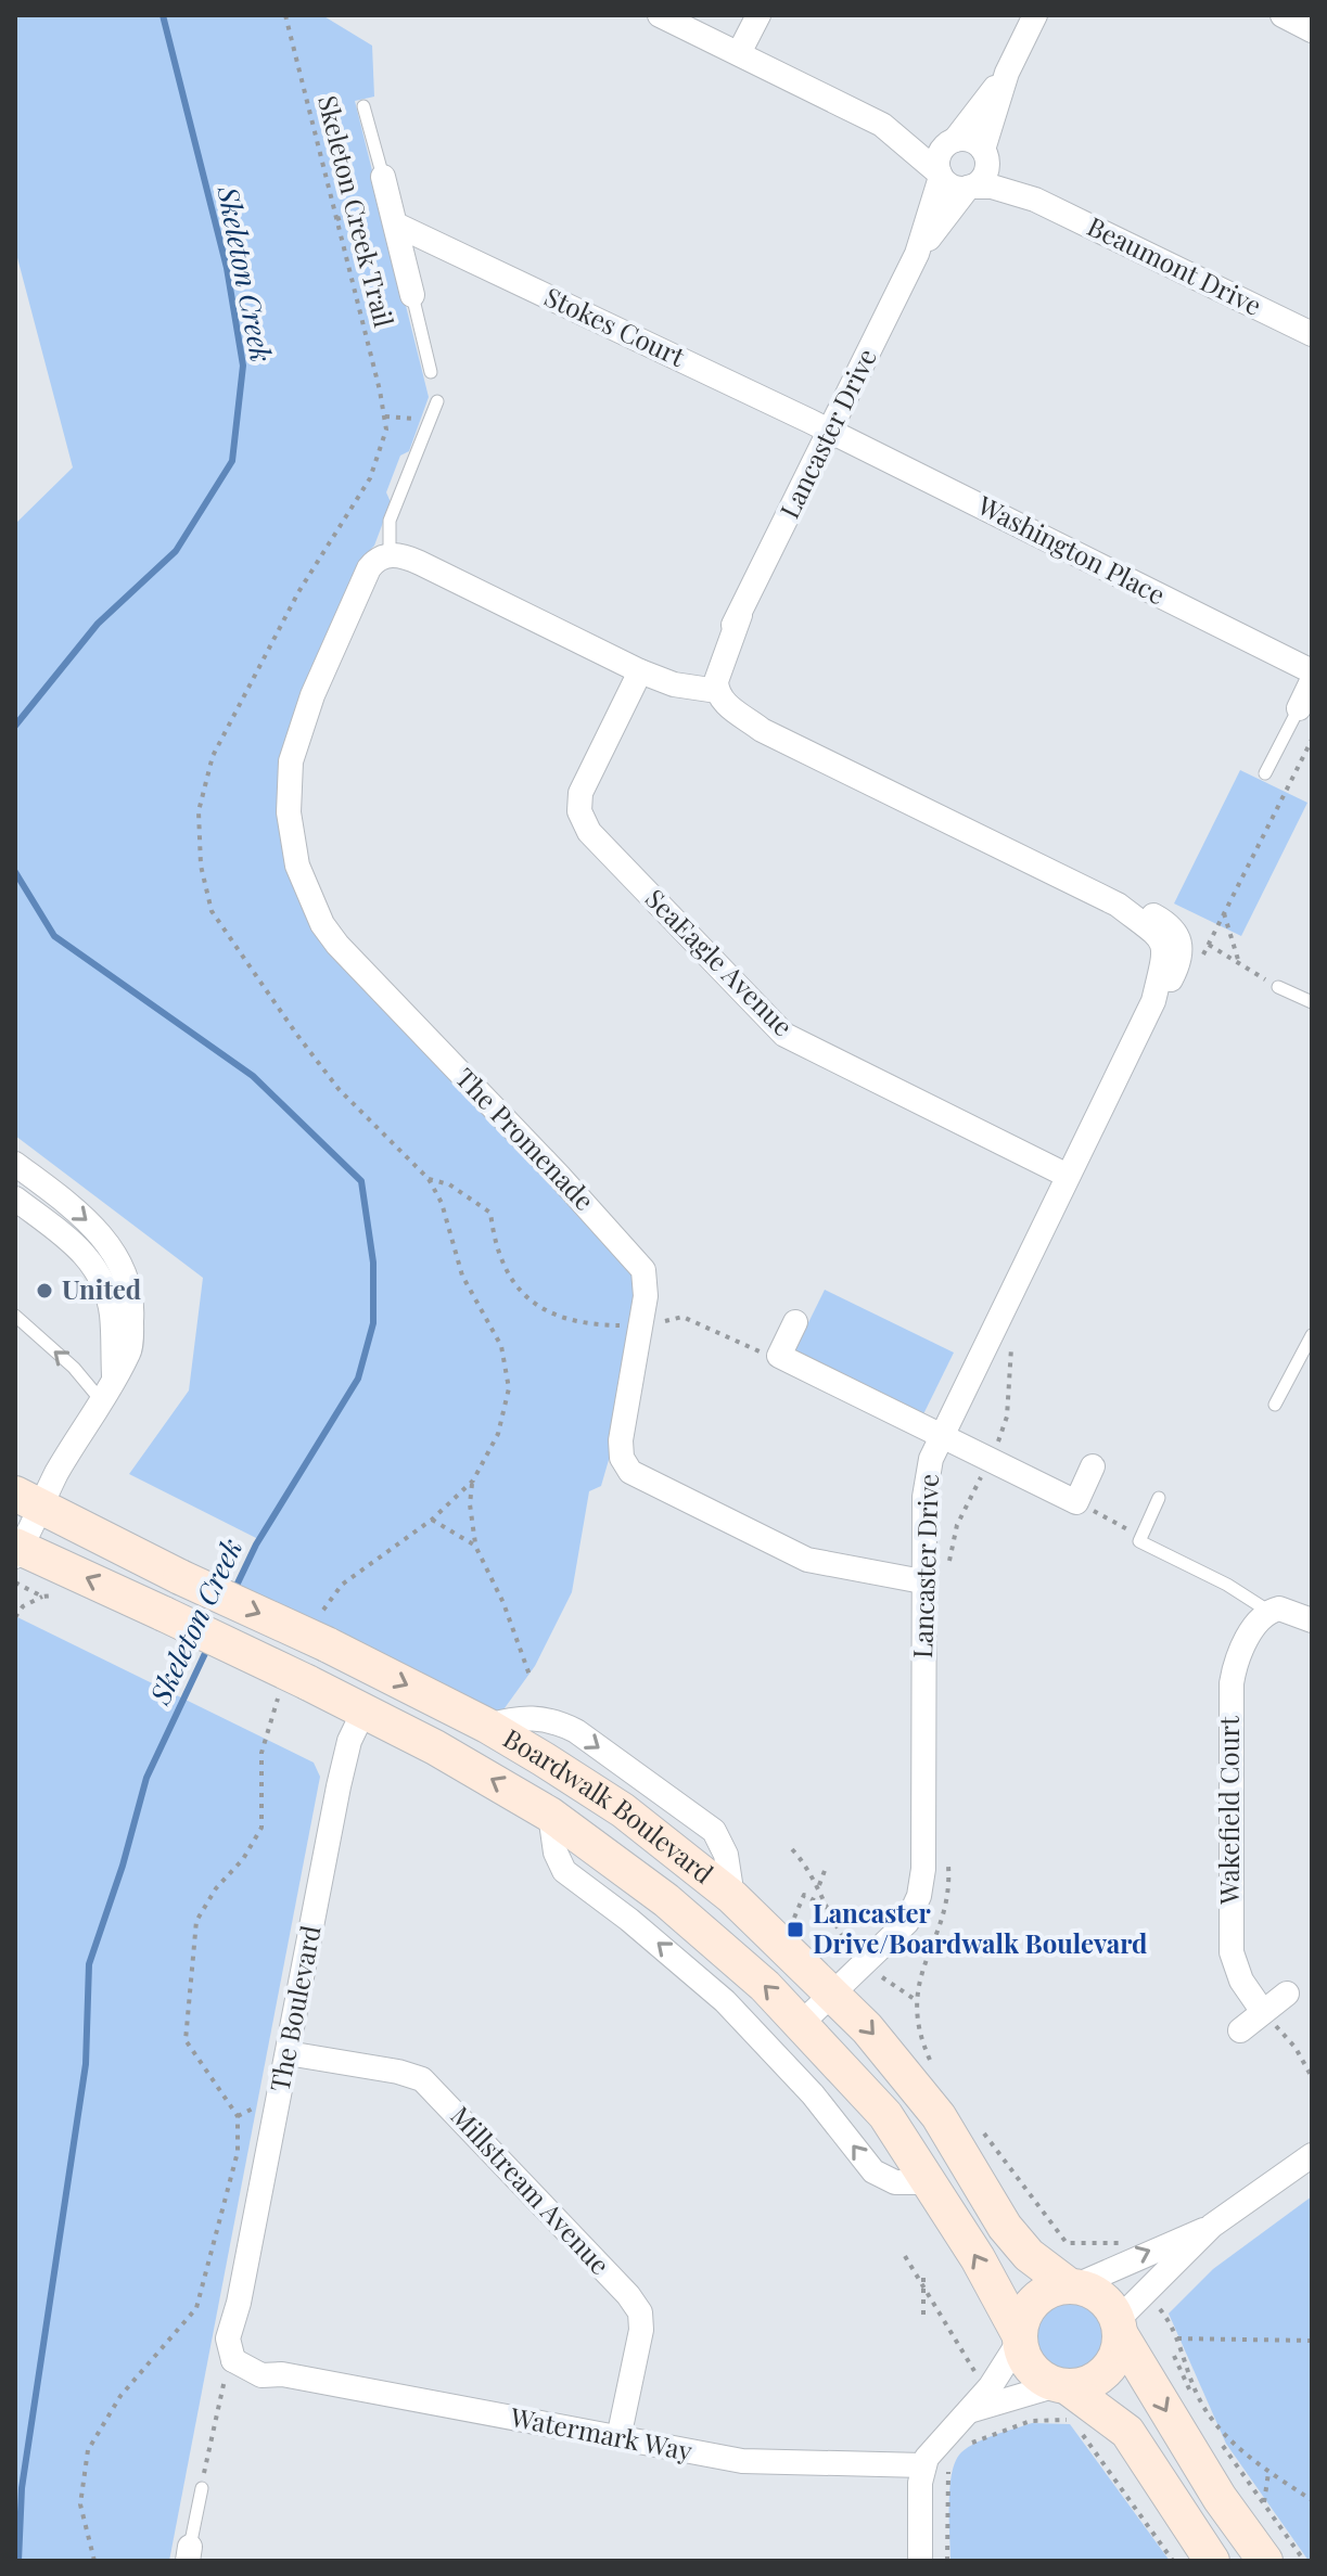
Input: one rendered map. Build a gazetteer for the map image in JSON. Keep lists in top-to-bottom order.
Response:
{
  "streets": {
    "main road": ["Boardwalk Boulevard"],
    "street": [
      "Beaumont Drive",
      "Stokes Court",
      "Lancaster Drive",
      "Washington Place",
      "SeaEagle Avenue",
      "The Promenade",
      "Wakefield Court",
      "The Boulevard",
      "Millstream Avenue",
      "Watermark Way"
    ],
    "path": ["Skeleton Creek Trail"]
  },
  "crossings": [
    ["Stokes Court", "Lancaster Drive"],
    ["Stokes Court", "Washington Place"],
    ["Lancaster Drive", "Washington Place"],
    ["Lancaster Drive", "SeaEagle Avenue"],
    ["Lancaster Drive", "The Promenade"],
    ["Lancaster Drive", "Boardwalk Boulevard"],
    ["Boardwalk Boulevard", "The Boulevard"],
    ["The Boulevard", "Millstream Avenue"],
    ["The Boulevard", "Watermark Way"],
    ["Millstream Avenue", "Watermark Way"]
  ],
  "water": ["Skeleton Creek"],
  "places": {
    "other": ["United"],
    "transit": ["Lancaster Drive/Boardwalk Boulevard"]
  }
}
